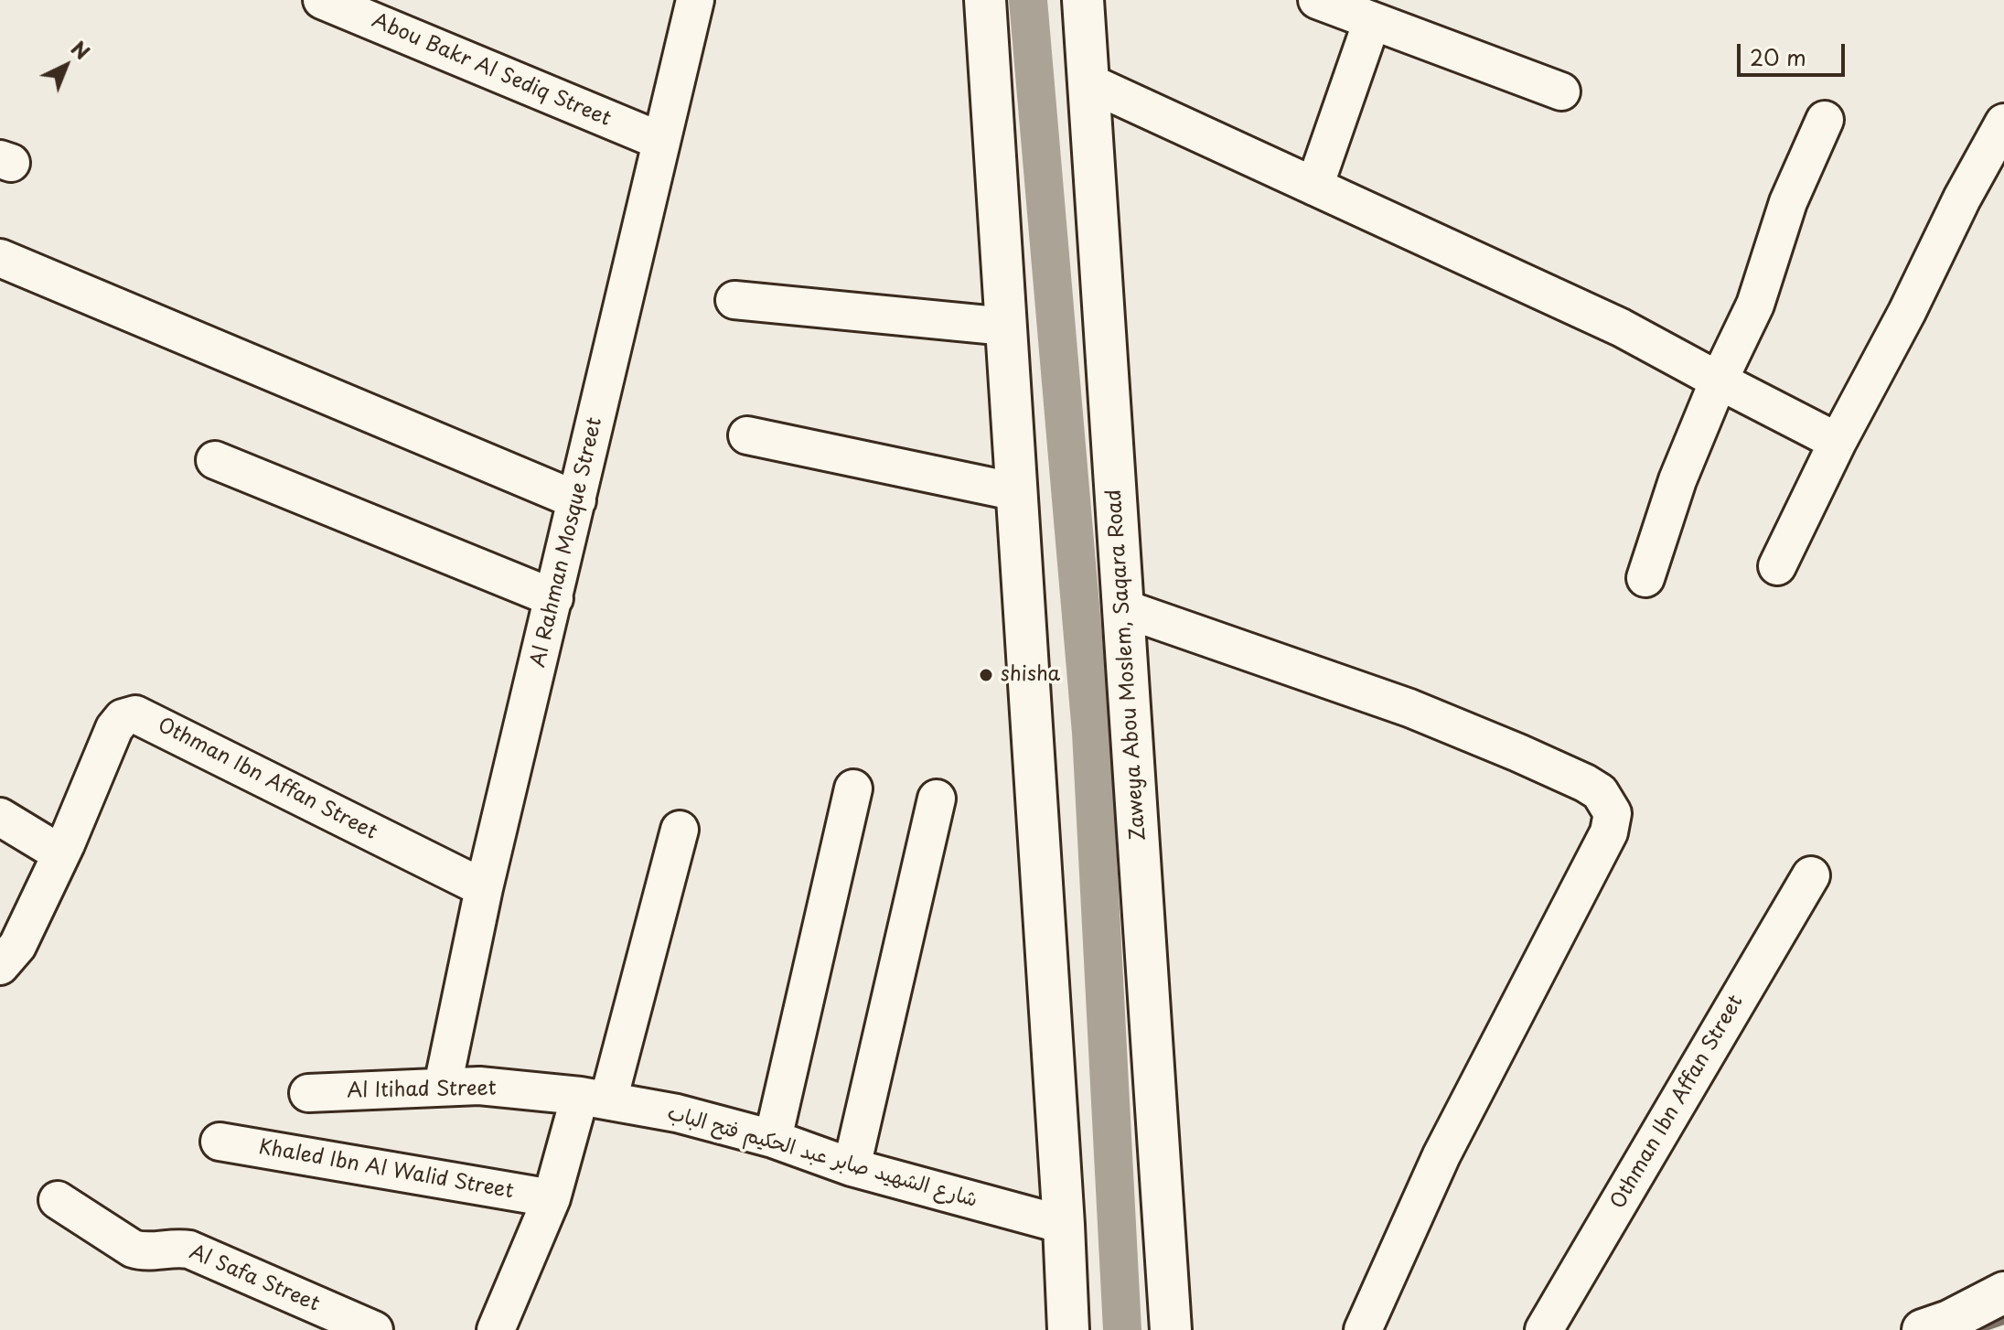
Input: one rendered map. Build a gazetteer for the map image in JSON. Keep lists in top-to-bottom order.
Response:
{
  "streets": {
    "street": [
      "Abou Bakr Al Sediq Street",
      "Al Rahman Mosque Street",
      "Zaweya Abou Moslem, Saqara Road",
      "Othman Ibn Affan Street",
      "Al Itihad Street",
      "شارع الشهيد صابر عبد الحكيم فتح الباب",
      "Khaled Ibn Al Walid Street",
      "Al Safa Street"
    ]
  },
  "crossings": [
    ["Abou Bakr Al Sediq Street", "Al Rahman Mosque Street"],
    ["Al Rahman Mosque Street", "Othman Ibn Affan Street"],
    ["Al Rahman Mosque Street", "Al Itihad Street"],
    ["Al Itihad Street", "شارع الشهيد صابر عبد الحكيم فتح الباب"]
  ],
  "places": ["shisha"],
  "scale_bar": "20 m",
  "north": "top right"
}
